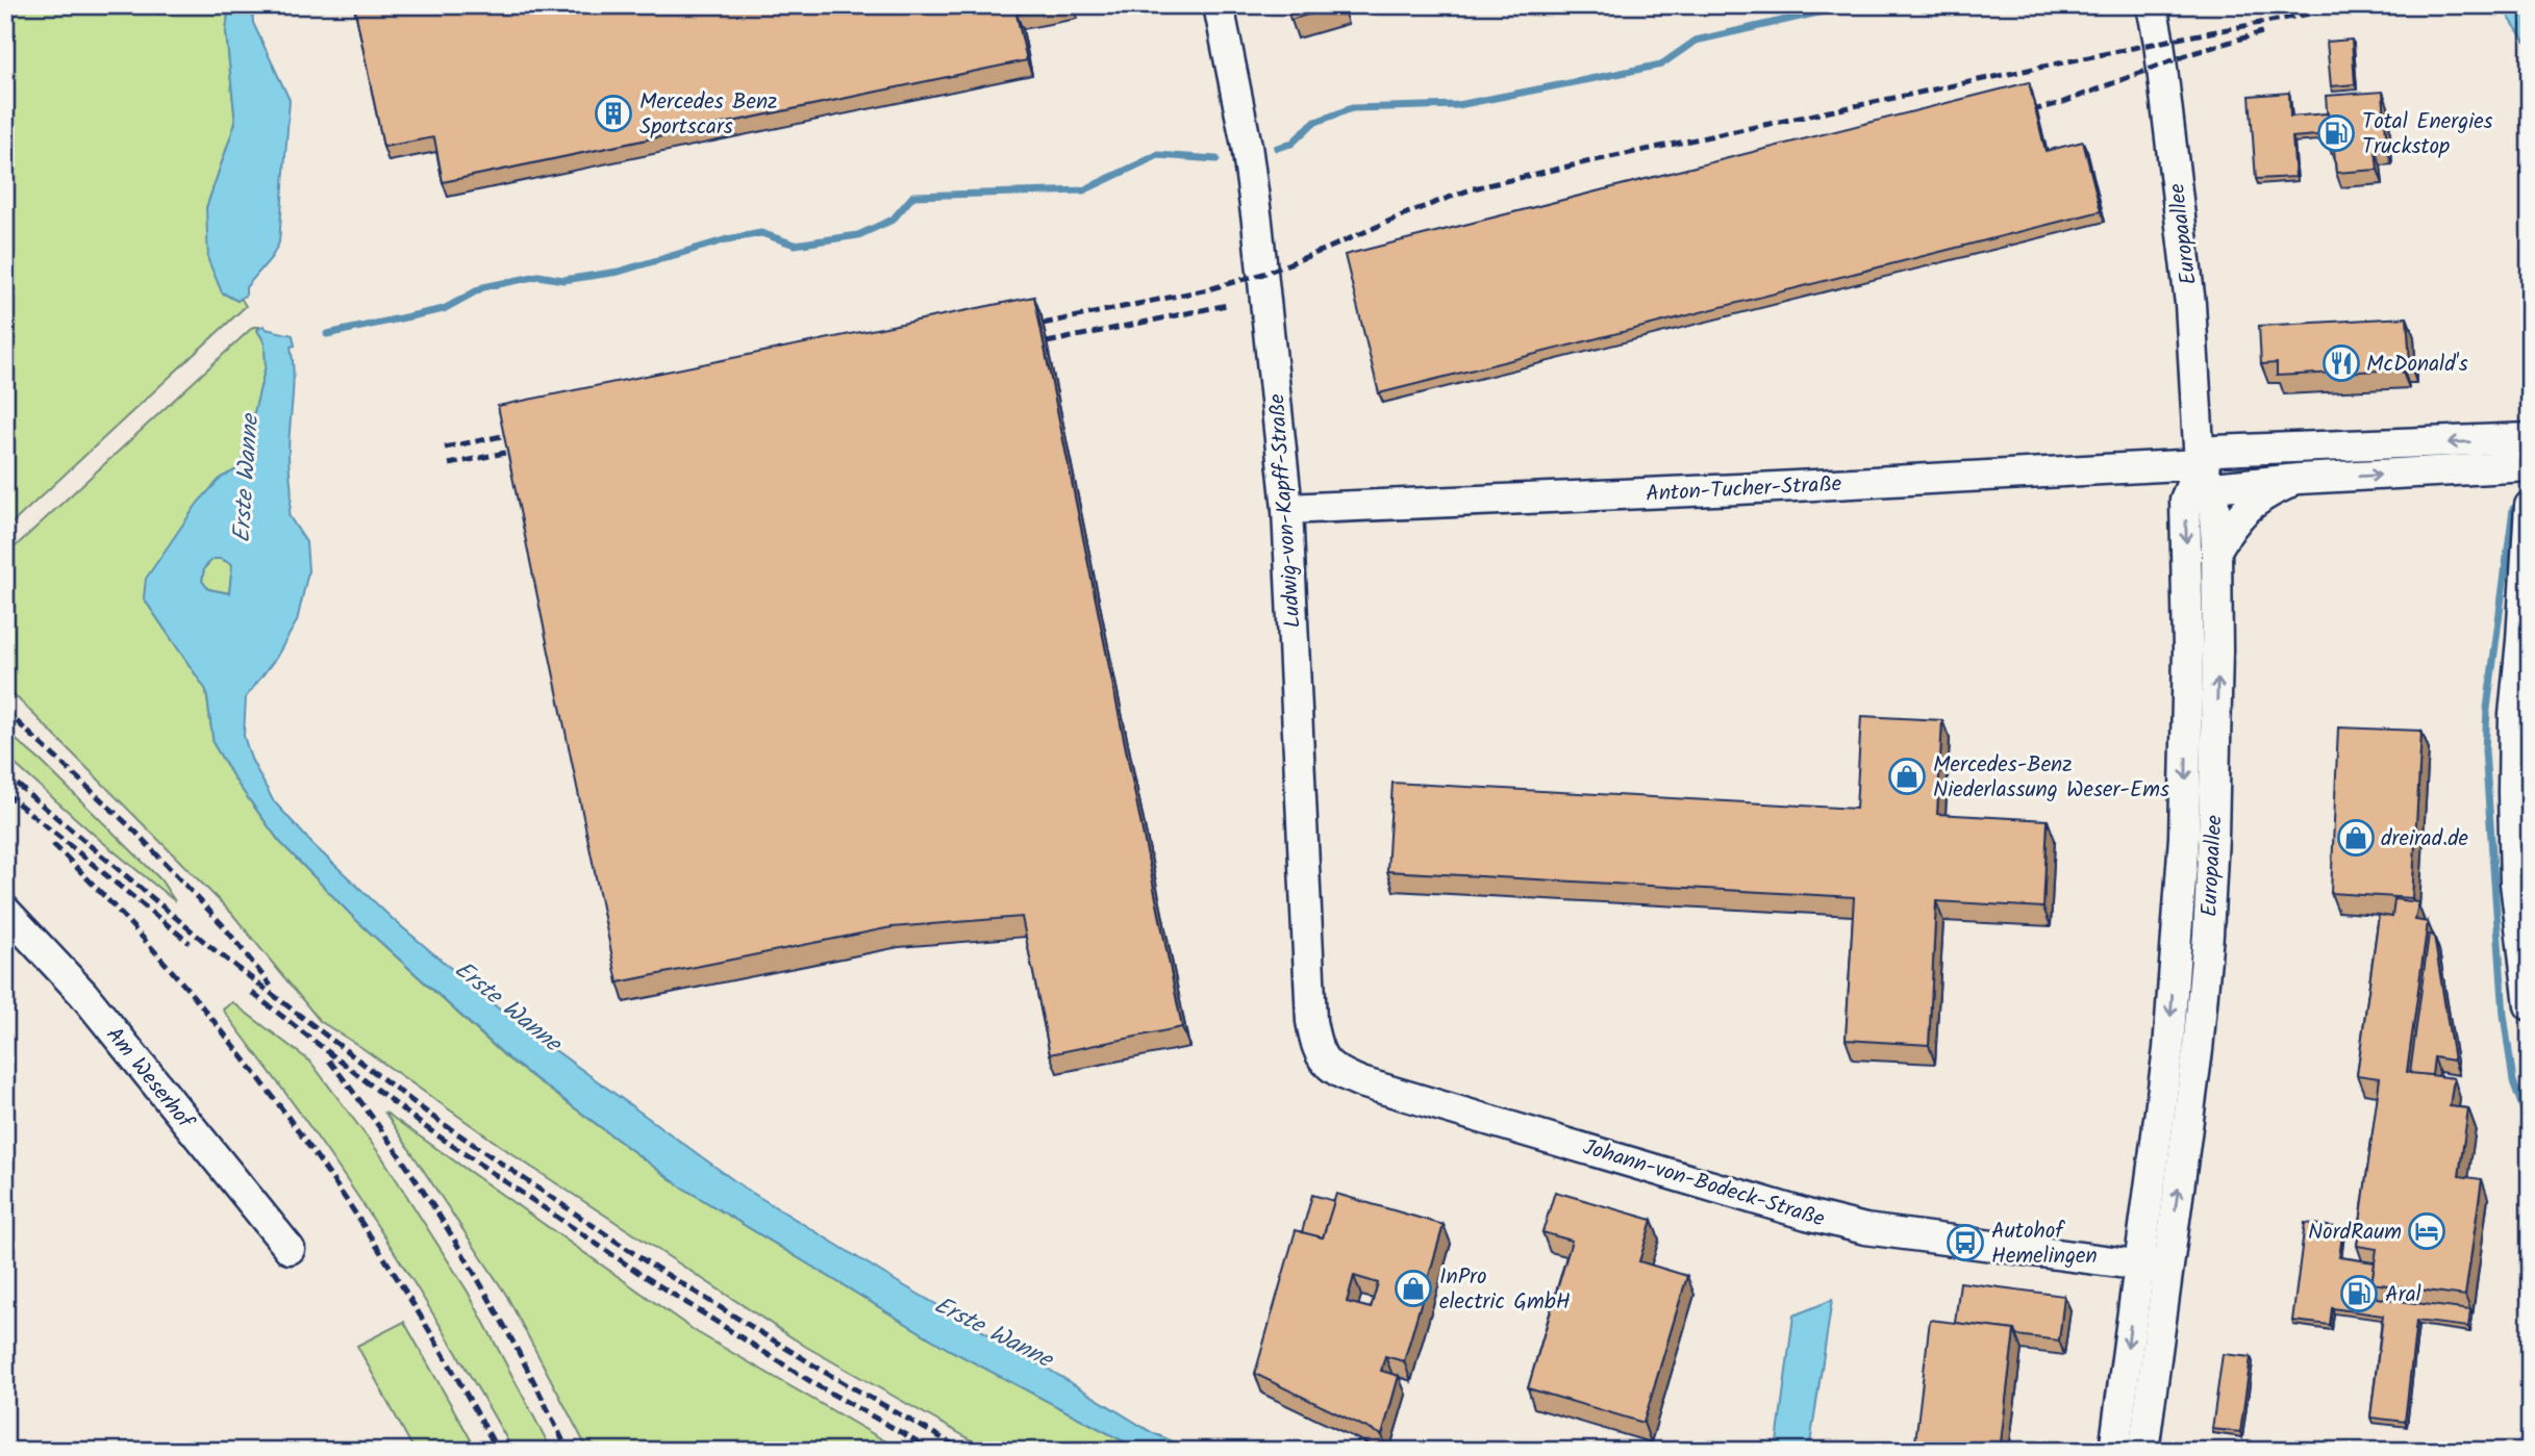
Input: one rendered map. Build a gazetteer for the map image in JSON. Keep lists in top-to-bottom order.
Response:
{
  "streets": {
    "street": [
      "Europaallee",
      "Anton-Tucher-Straße",
      "Ludwig-von-Kapff-Straße",
      "Am Weserhof",
      "Johann-von-Bodeck-Straße"
    ]
  },
  "crossings": [
    ["Europaallee", "Anton-Tucher-Straße"],
    ["Europaallee", "Johann-von-Bodeck-Straße"],
    ["Anton-Tucher-Straße", "Ludwig-von-Kapff-Straße"],
    ["Ludwig-von-Kapff-Straße", "Johann-von-Bodeck-Straße"]
  ],
  "water": ["Erste Wanne"],
  "places": {
    "building": ["Mercedes Benz Sportscars"],
    "fuel station": ["Total Energies Truckstop", "Aral"],
    "restaurant": ["McDonald's"],
    "shop": ["Mercedes-Benz Niederlassung Weser-Ems", "dreirad.de", "InPro electric GmbH"],
    "hotel": ["NordRaum"],
    "bus stop": ["Autohof Hemelingen"]
  }
}
